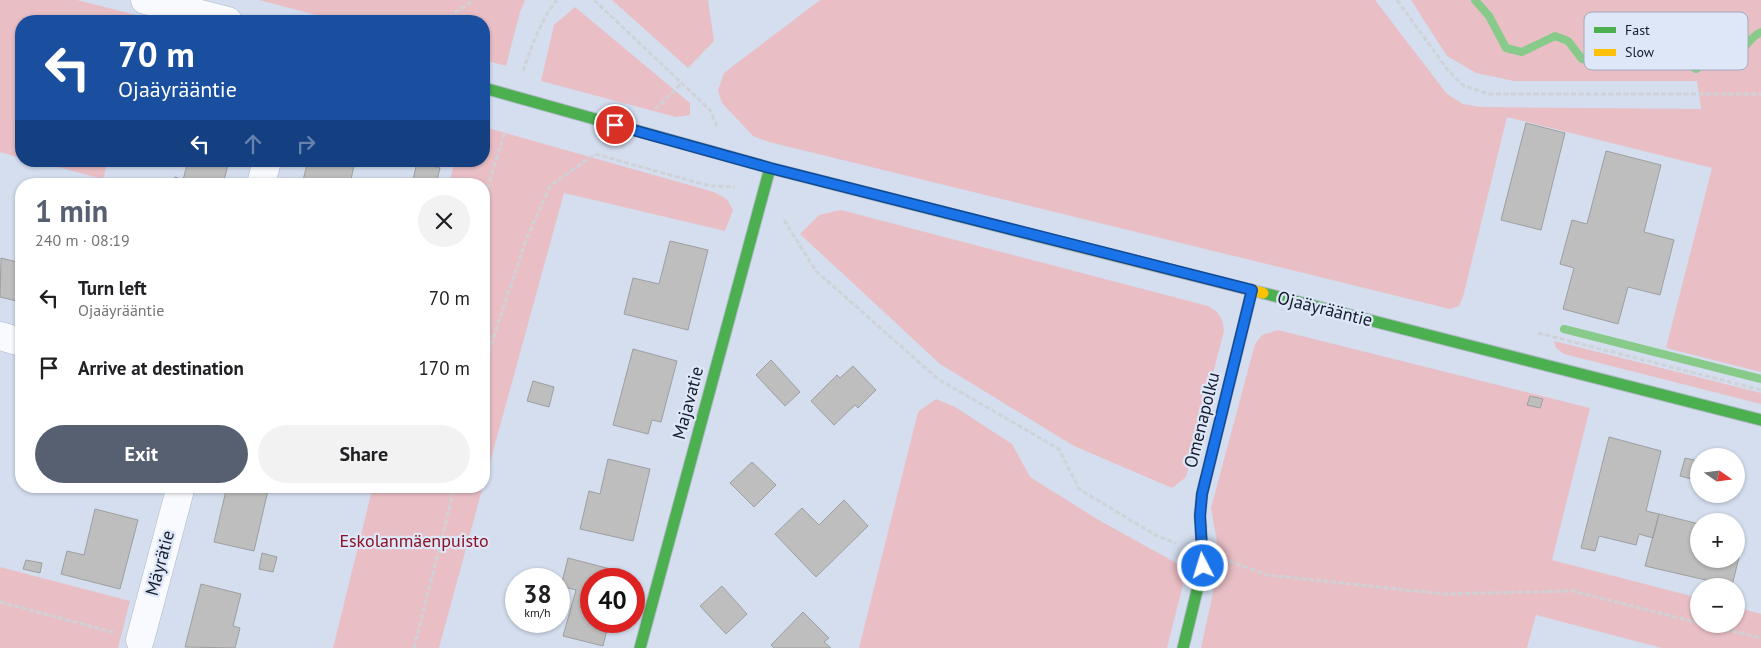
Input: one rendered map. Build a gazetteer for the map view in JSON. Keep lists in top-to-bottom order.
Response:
{
  "streets": {
    "street": [
      "Ojaäyrääntie",
      "Majavatie",
      "Omenapolku",
      "Mäyrätie"
    ]
  },
  "crossings": [
    ["Ojaäyrääntie", "Majavatie"],
    ["Ojaäyrääntie", "Omenapolku"]
  ],
  "parks": ["Eskolanmäenpuisto"],
  "legend": ["Fast", "Slow"],
  "north": "right",
  "page": {
    "turn": ["70 m", "Ojaäyrääntie"],
    "heading": ["1 min", "240 m · 08:19"],
    "list": [
      {
        "name": "Turn left",
        "note": "Ojaäyrääntie",
        "value": "70 m"
      },
      {
        "name": "Arrive at destination",
        "value": "170 m"
      }
    ],
    "buttons": ["Exit", "Share"],
    "map_buttons": ["+", "−"],
    "speed": "38 km/h",
    "limit": "40"
  }
}
